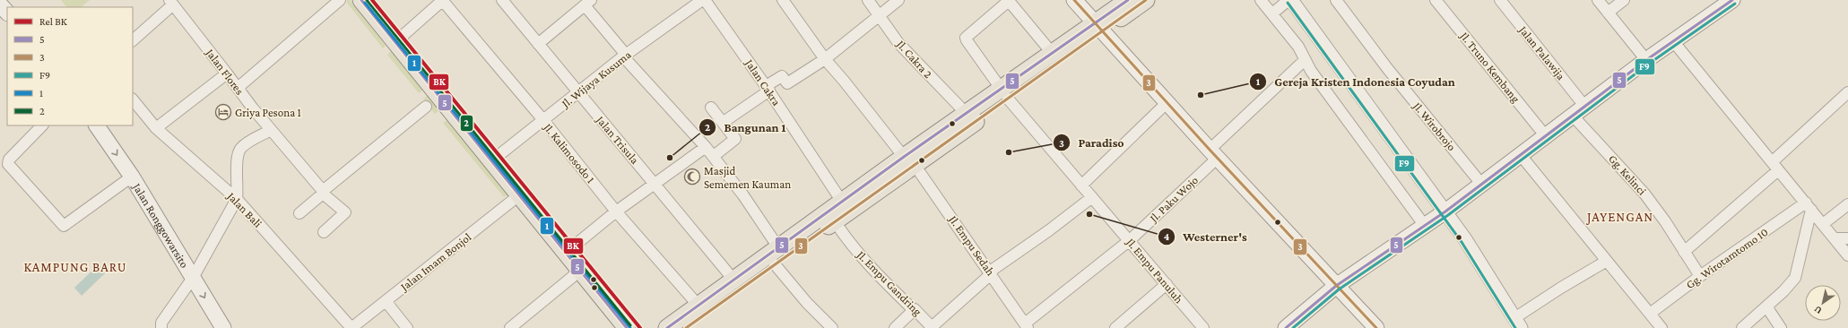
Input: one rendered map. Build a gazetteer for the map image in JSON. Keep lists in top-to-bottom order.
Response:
{
  "streets": {
    "main road": ["Jalan Ronggowarsito"],
    "street": [
      "Jalan Palawija",
      "Jl. Cakra 2",
      "Jl. Truno Kembang",
      "Jalan Flores",
      "Jl. Wijaya Kusuma",
      "Jalan Cakra",
      "Jl. Wirobrojo",
      "Jalan Trisula",
      "Jl. Kalimosodo 1",
      "Gg. Kelinci",
      "Jl. Paku Wojo",
      "Jalan Bali",
      "Jl. Empu Sedah",
      "Gg. Wirotamtomo 10",
      "Jalan Imam Bonjol",
      "Jl. Empu Panuluh",
      "Jl. Empu Gandring"
    ]
  },
  "crossings": [
    ["Jl. Wijaya Kusuma", "Jalan Trisula"],
    ["Jl. Wijaya Kusuma", "Jl. Kalimosodo 1"],
    ["Gg. Kelinci", "Gg. Wirotamtomo 10"],
    ["Jl. Paku Wojo", "Jl. Empu Sedah"],
    ["Jl. Paku Wojo", "Jl. Empu Panuluh"],
    ["Jalan Bali", "Jalan Imam Bonjol"]
  ],
  "one_way": ["Jalan Ronggowarsito"],
  "districts": ["JAYENGAN", "KAMPUNG BARU"],
  "places": {
    "other": [
      "Gereja Kristen Indonesia Coyudan",
      "Paradiso",
      "Bangunan 1",
      "Westerner's"
    ],
    "hotel": ["Griya Pesona 1"],
    "mosque": ["Masjid Sememen Kauman"]
  },
  "lines": [
    "rail line BK",
    "transit line 5",
    "transit line 3",
    "transit line 2",
    "transit line F9",
    "transit line 1"
  ],
  "legend": [
    "Rel BK",
    "5",
    "3",
    "F9",
    "1",
    "2"
  ],
  "north": "bottom left"
}
